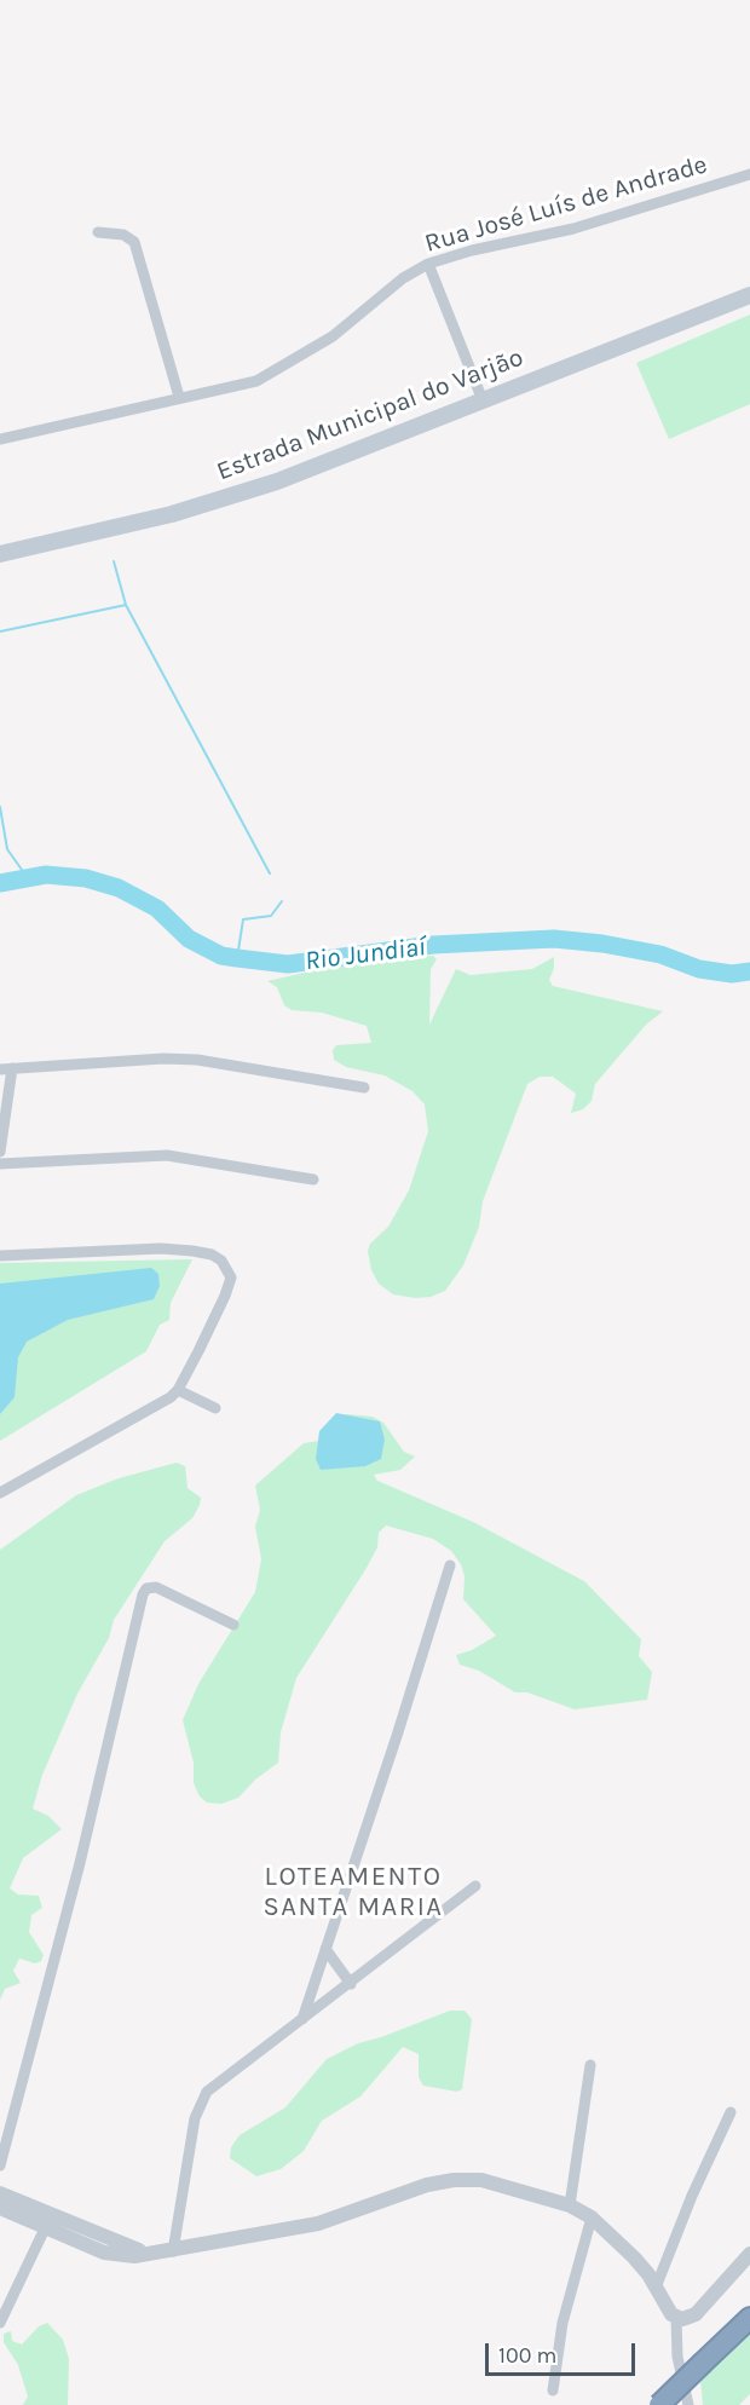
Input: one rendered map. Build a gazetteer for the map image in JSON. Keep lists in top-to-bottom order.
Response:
{
  "streets": {
    "main road": ["Estrada Municipal do Varjão"],
    "street": ["Rua José Luís de Andrade"]
  },
  "districts": ["LOTEAMENTO SANTA MARIA"],
  "water": ["Rio Jundiaí"],
  "scale_bar": "100 m"
}
